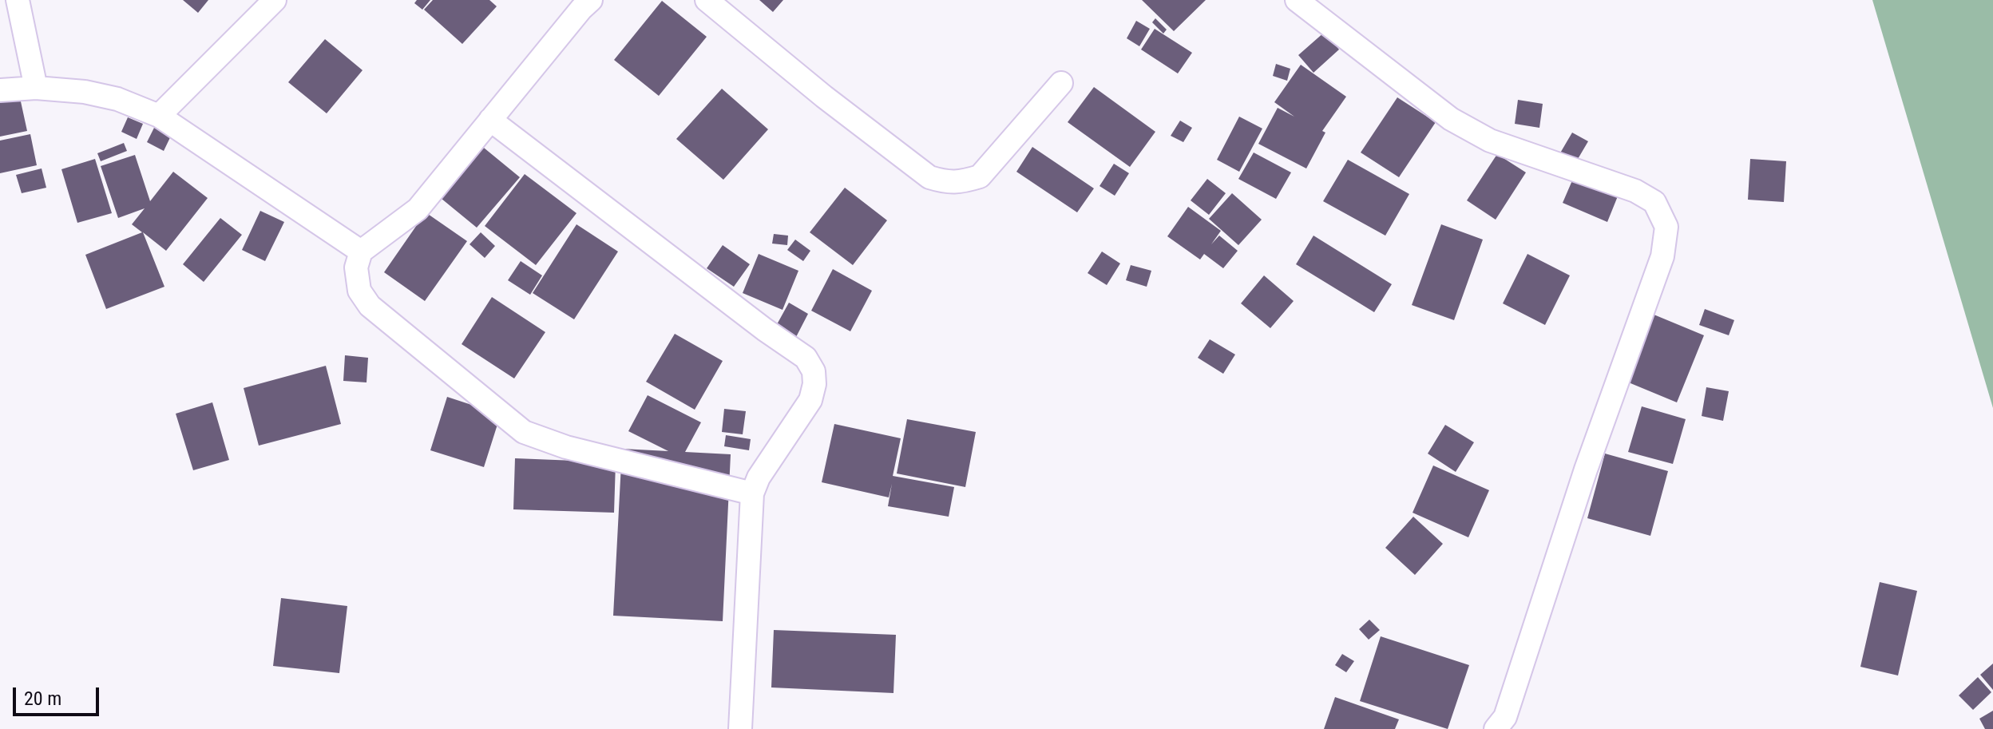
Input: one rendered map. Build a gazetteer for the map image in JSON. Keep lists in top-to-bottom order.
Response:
{
  "scale_bar": "20 m"
}
